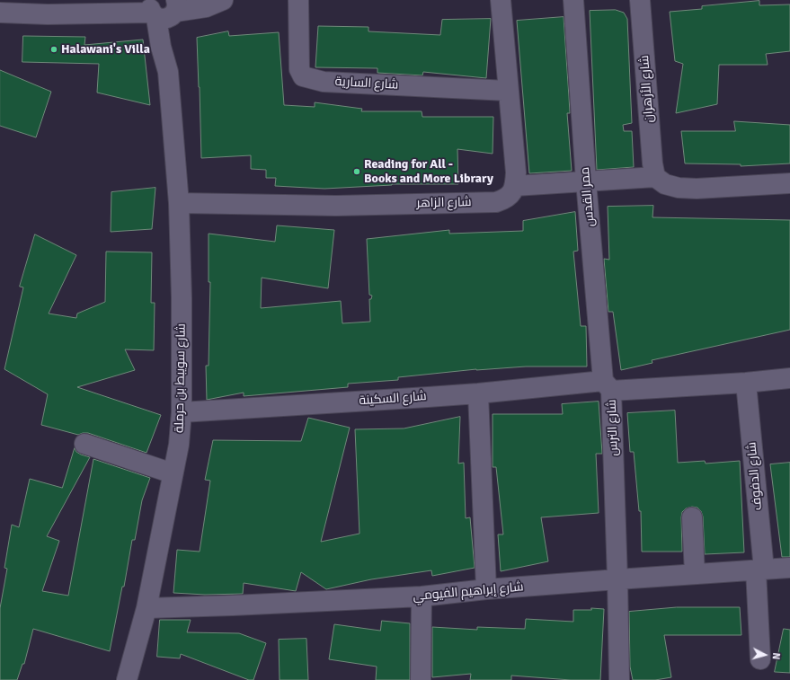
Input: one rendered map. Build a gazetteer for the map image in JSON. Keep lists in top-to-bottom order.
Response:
{
  "streets": {
    "street": [
      "شارع السارية",
      "شارع الأزهران",
      "ممر القدس",
      "شارع الزاهر",
      "شارع سويبط بن حرملة",
      "شارع السكينة",
      "شارع الترس",
      "شارع الدفوف",
      "شارع إبراهيم الفيومي"
    ]
  },
  "crossings": [
    ["ممر القدس", "شارع السكينة"],
    ["ممر القدس", "شارع الترس"],
    ["شارع الزاهر", "شارع سويبط بن حرملة"],
    ["شارع سويبط بن حرملة", "شارع السكينة"],
    ["شارع سويبط بن حرملة", "شارع إبراهيم الفيومي"],
    ["شارع السكينة", "شارع الترس"],
    ["شارع الترس", "شارع الدفوف"],
    ["شارع الترس", "شارع إبراهيم الفيومي"],
    ["شارع الدفوف", "شارع إبراهيم الفيومي"]
  ],
  "places": ["Halawani's Villa", "Reading for All - Books and More Library"],
  "north": "right"
}
